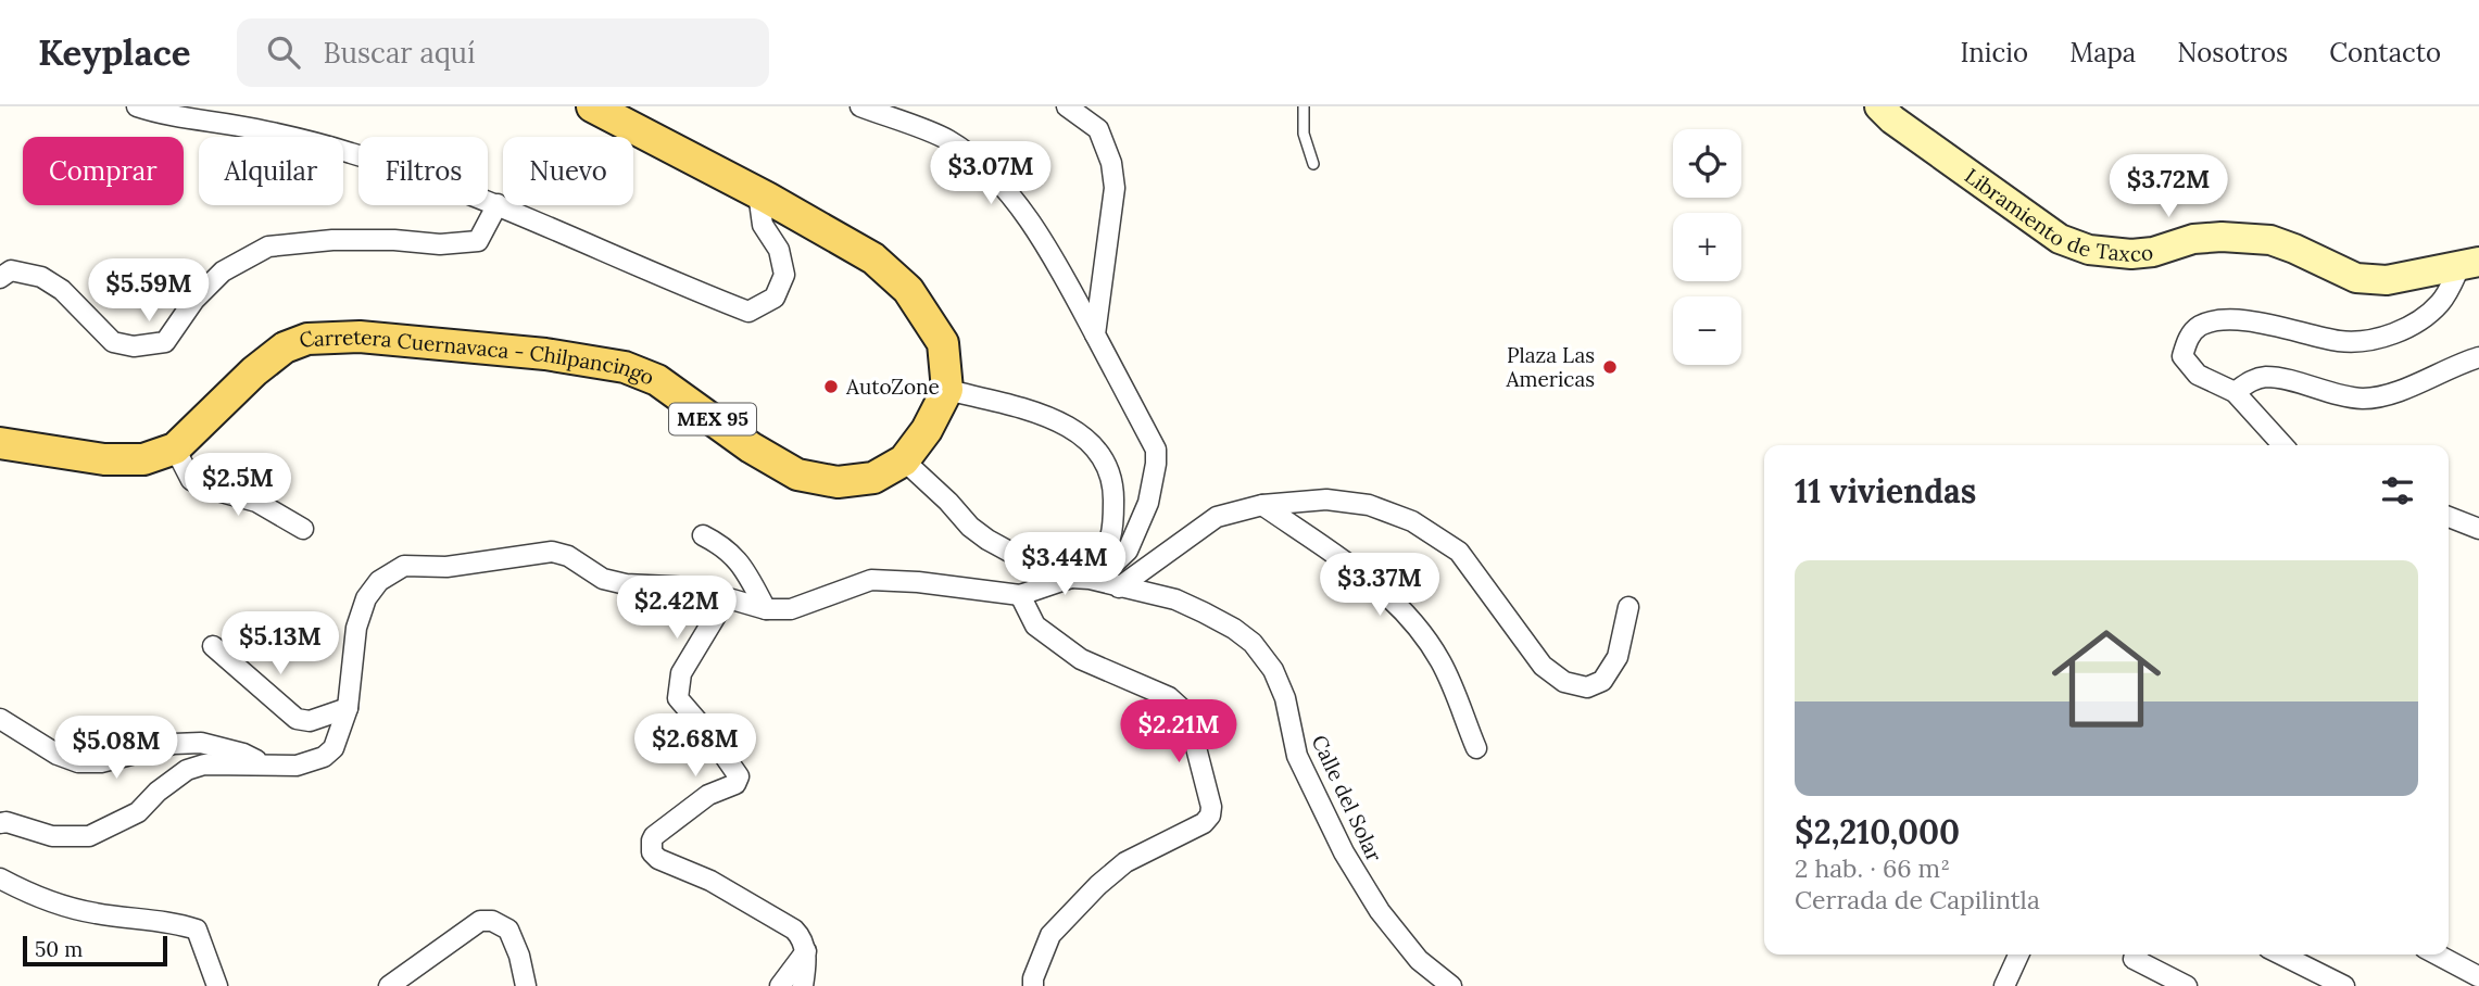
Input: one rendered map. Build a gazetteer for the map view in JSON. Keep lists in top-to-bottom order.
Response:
{
  "streets": {
    "main road": ["Libramiento de Taxco", "Carretera Cuernavaca - Chilpancingo", "MEX 95"],
    "street": ["Calle del Solar"]
  },
  "crossings": [
    ["Carretera Cuernavaca - Chilpancingo", "Calle del Solar"]
  ],
  "places": ["Plaza Las Americas", "AutoZone"],
  "scale_bar": "50 m",
  "page": {
    "header": "Keyplace",
    "search": "Buscar aquí",
    "nav": [
      "Inicio",
      "Mapa",
      "Nosotros",
      "Contacto"
    ],
    "map_buttons": ["+", "−"],
    "chip": [
      "Comprar",
      "Alquilar",
      "Filtros",
      "Nuevo"
    ],
    "price": [
      "$3.07M",
      "$3.72M",
      "$5.59M",
      "$2.5M",
      "$3.44M",
      "$3.37M",
      "$2.42M",
      "$5.13M",
      "$2.21M",
      "$2.68M",
      "$5.08M"
    ],
    "heading": "11 viviendas",
    "list": [
      {
        "name": "$2,210,000",
        "note": "2 hab. · 66 m² · Cerrada de Capilintla"
      }
    ],
    "scale": "50 m"
  }
}
